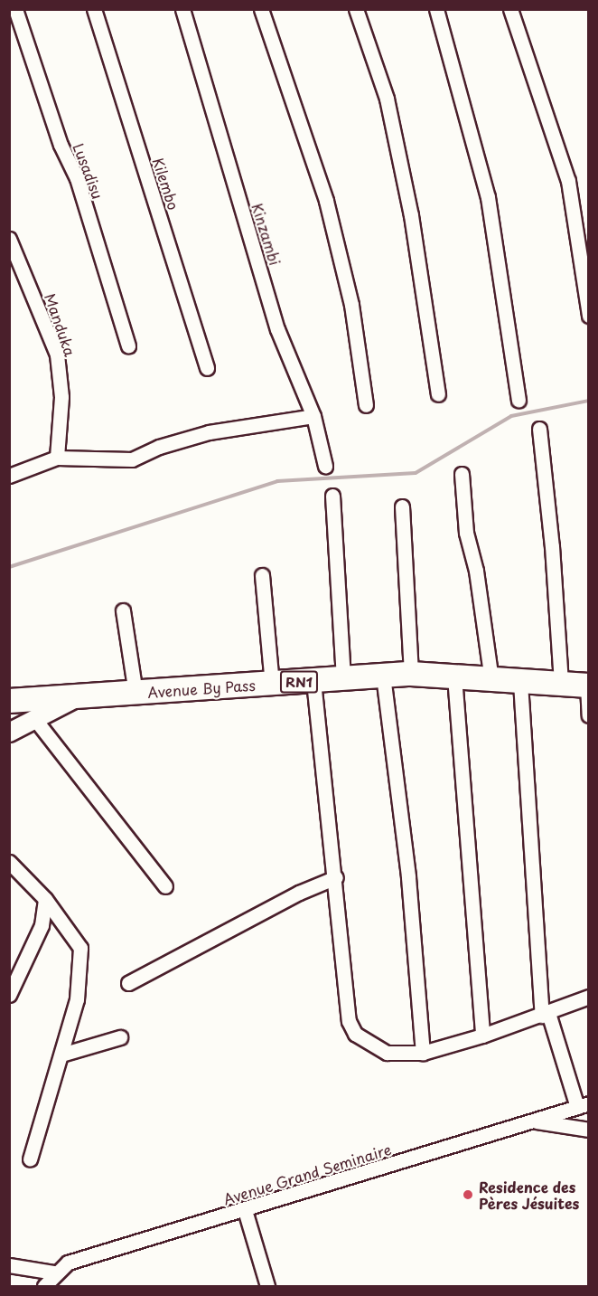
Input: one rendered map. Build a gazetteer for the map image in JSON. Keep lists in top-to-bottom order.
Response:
{
  "streets": {
    "highway": ["RN1", "Avenue By Pass"],
    "street": [
      "Lusadisu",
      "Kilembo",
      "Kinzambi",
      "Manduka",
      "Avenue Grand Seminaire"
    ]
  },
  "places": ["Residence des Pères Jésuites"]
}
